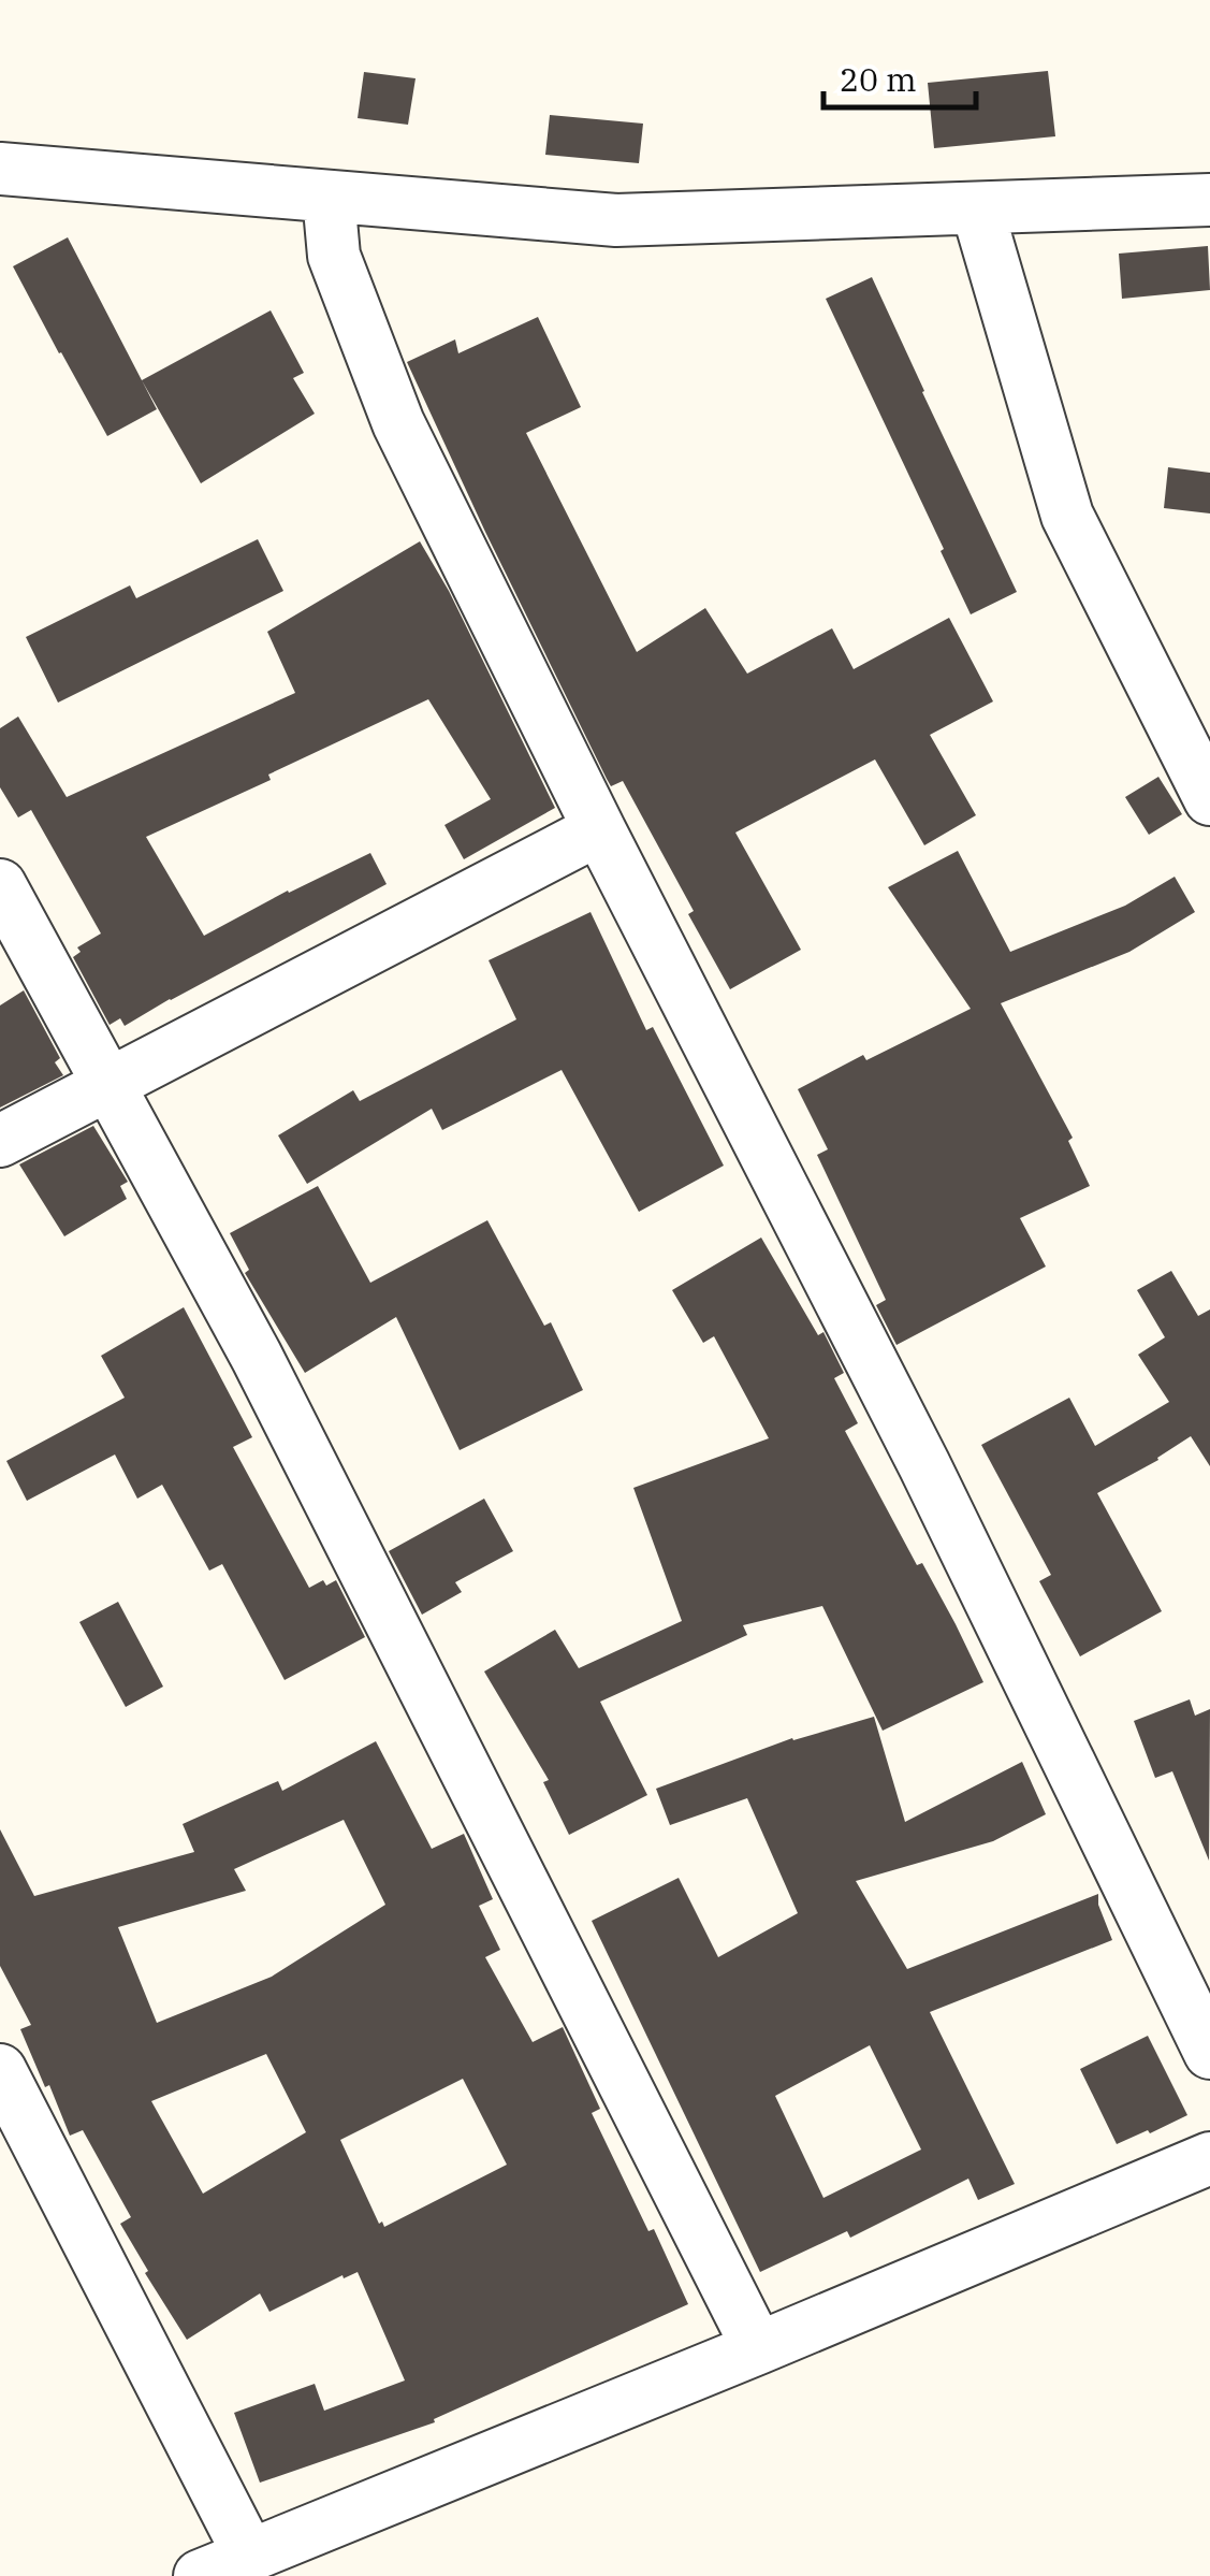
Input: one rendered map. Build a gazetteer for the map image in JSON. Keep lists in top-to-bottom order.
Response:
{
  "scale_bar": "20 m"
}
